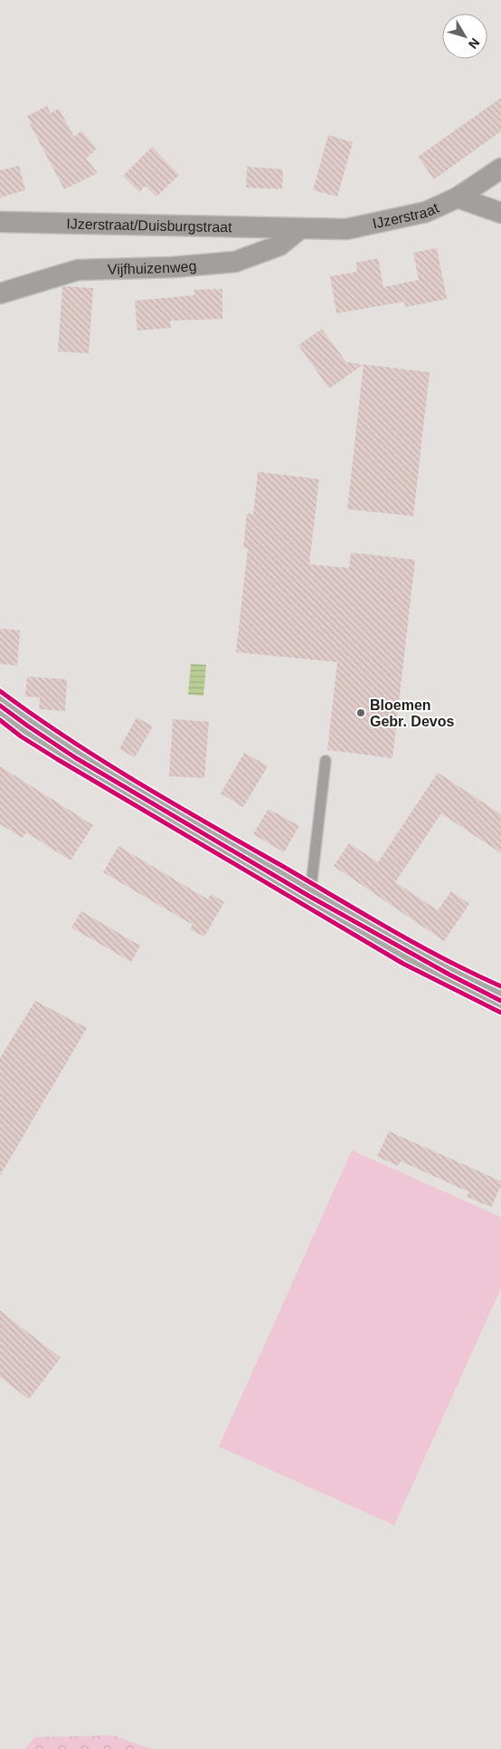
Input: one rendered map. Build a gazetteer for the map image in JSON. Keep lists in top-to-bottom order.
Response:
{
  "streets": {
    "street": ["IJzerstraat", "IJzerstraat/Duisburgstraat", "Vijfhuizenweg"]
  },
  "crossings": [
    ["IJzerstraat", "IJzerstraat/Duisburgstraat"],
    ["IJzerstraat", "Vijfhuizenweg"],
    ["IJzerstraat/Duisburgstraat", "Vijfhuizenweg"]
  ],
  "places": ["Bloemen Gebr. Devos"],
  "north": "bottom right"
}
